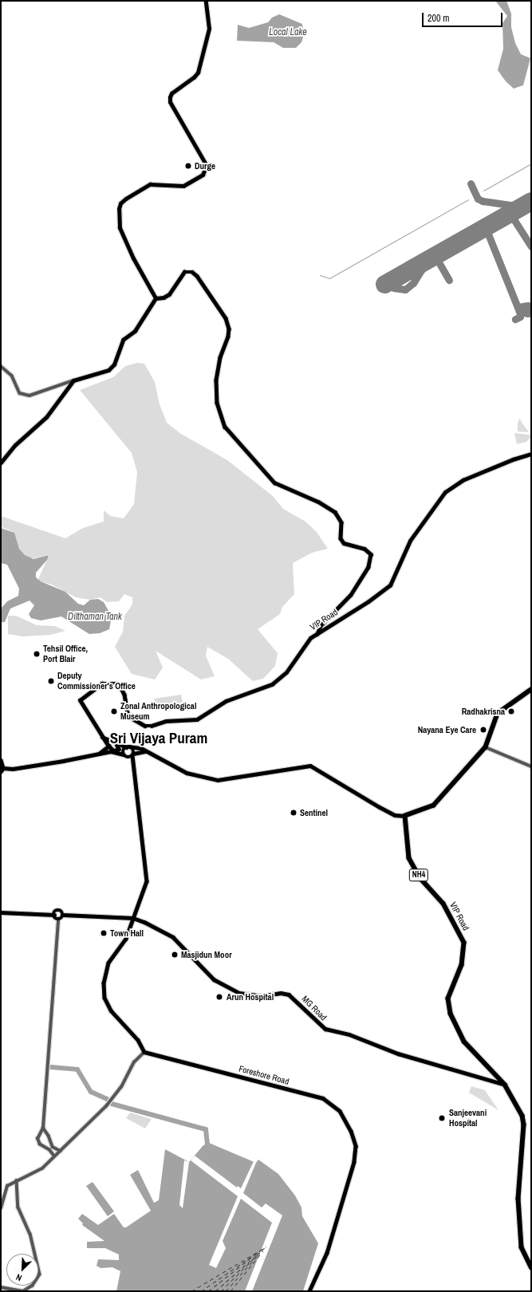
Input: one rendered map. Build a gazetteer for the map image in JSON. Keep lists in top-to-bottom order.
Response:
{
  "streets": {
    "highway": ["VIP Road", "NH4"],
    "main road": ["MG Road", "Foreshore Road"]
  },
  "crossings": [
    ["VIP Road", "NH4"],
    ["VIP Road", "MG Road"],
    ["NH4", "MG Road"]
  ],
  "districts": ["Sri Vijaya Puram"],
  "water": ["Local Lake", "Dilthaman Tank"],
  "places": [
    "Durge",
    "Tehsil Office, Port Blair",
    "Deputy Commissioner's Office",
    "Zonal Anthropological Museum",
    "Radhakrisna",
    "Nayana Eye Care",
    "Sentinel",
    "Town Hall",
    "Masjidun Moor",
    "Arun Hospital",
    "Sanjeevani Hospital"
  ],
  "scale_bar": "200 m",
  "north": "bottom left"
}
